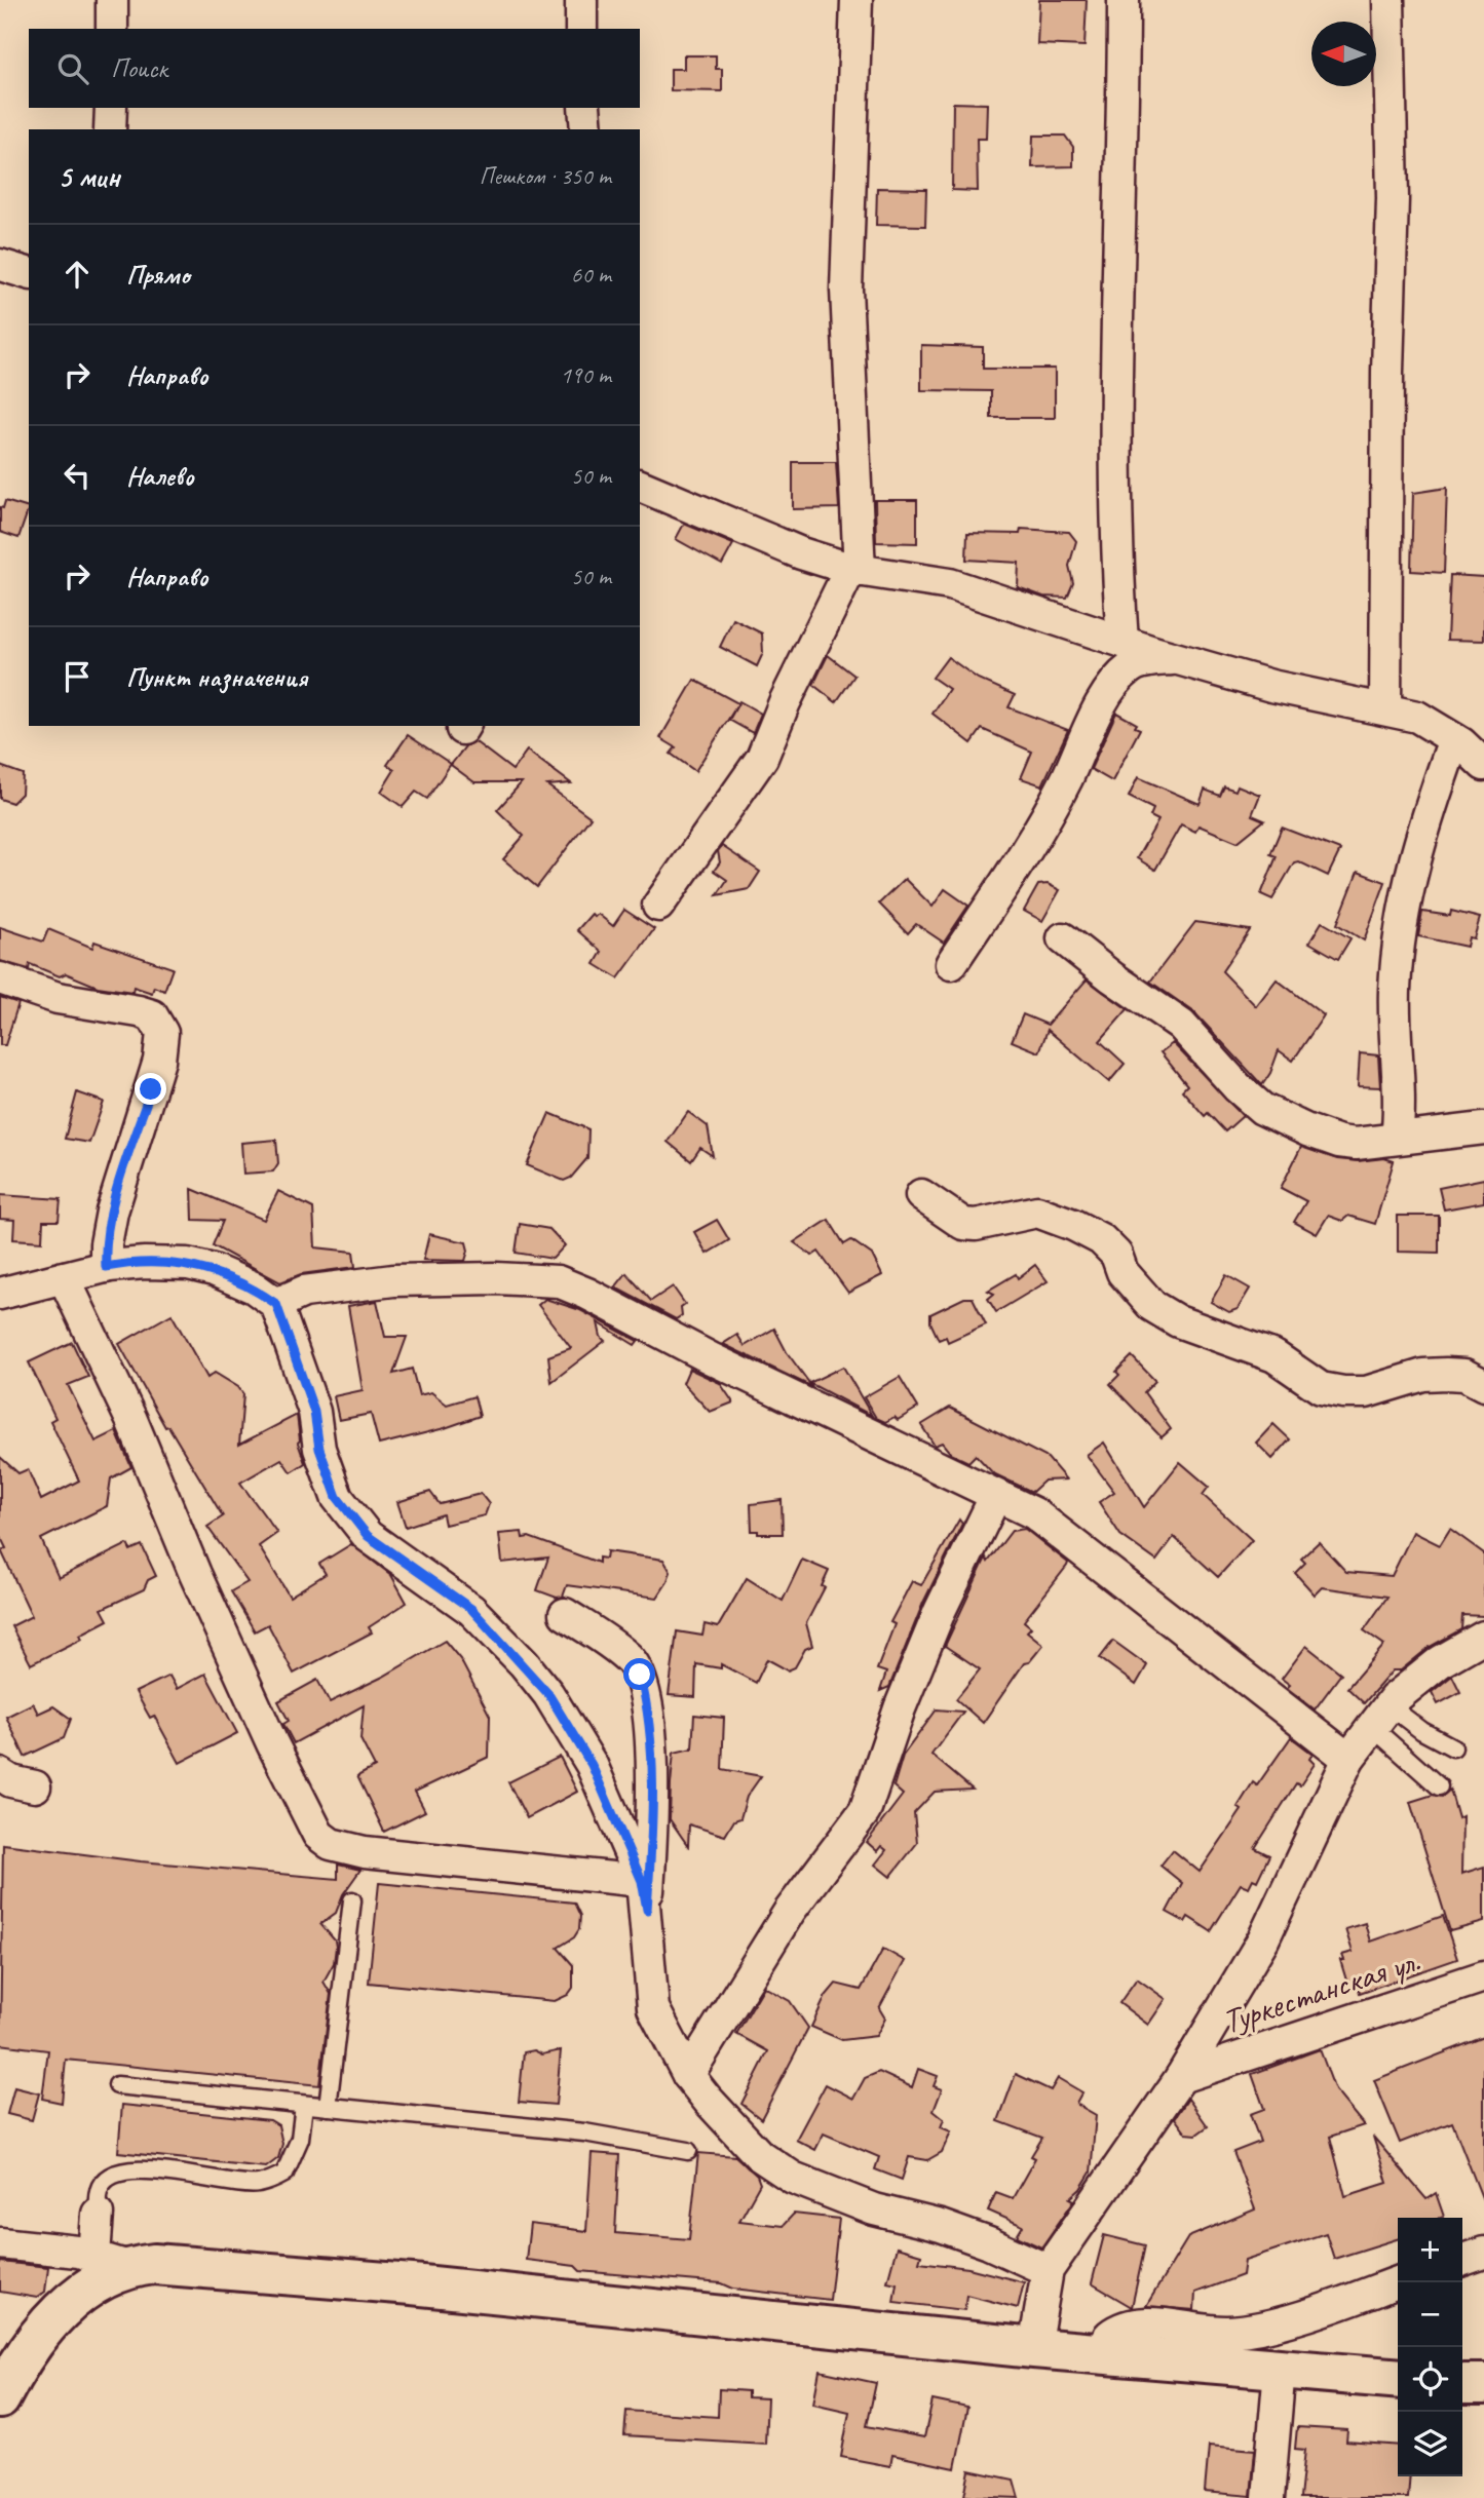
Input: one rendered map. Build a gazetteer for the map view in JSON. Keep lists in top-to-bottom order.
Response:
{
  "streets": {
    "street": ["Туркестанская ул."]
  },
  "north": "left",
  "page": {
    "search": "Поиск",
    "heading": ["5 мин", "Пешком · 350 m"],
    "list": [
      ["Прямо", "60 m"],
      ["Направо", "190 m"],
      ["Налево", "50 m"],
      ["Направо", "50 m"],
      "Пункт назначения"
    ],
    "map_buttons": ["+", "−"]
  }
}
